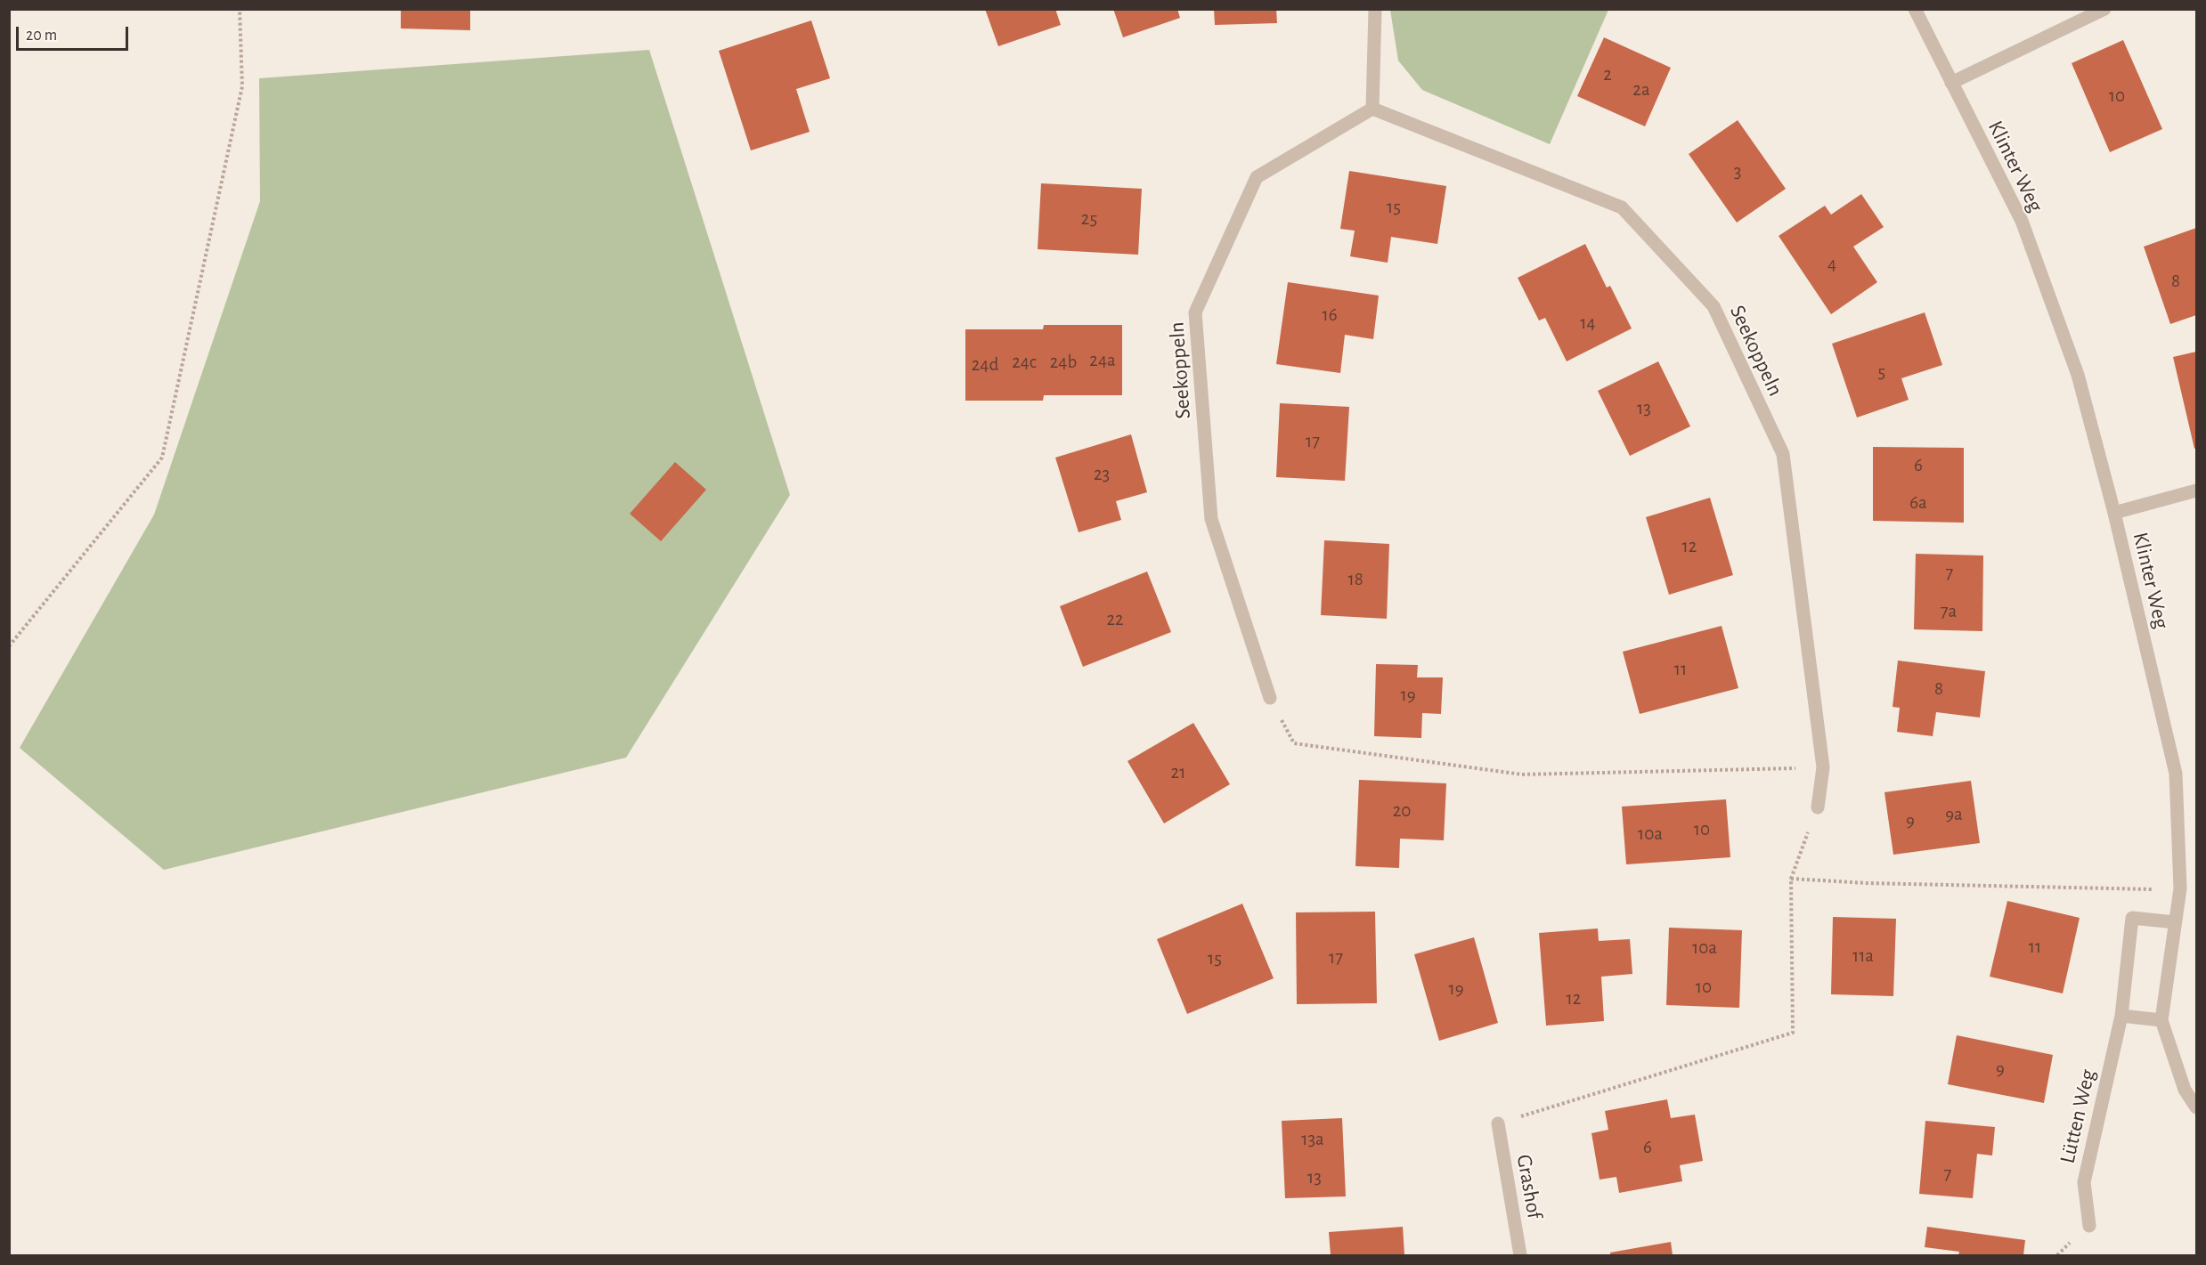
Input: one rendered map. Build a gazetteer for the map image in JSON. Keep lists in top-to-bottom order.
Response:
{
  "streets": {
    "street": [
      "Klinter Weg",
      "Seekoppeln",
      "Lütten Weg",
      "Grashof"
    ]
  },
  "crossings": [
    ["Klinter Weg", "Lütten Weg"]
  ],
  "house_numbers": [
    "2",
    "2a",
    "10",
    "3",
    "15",
    "25",
    "4",
    "8",
    "16",
    "14",
    "24a",
    "24c",
    "24b",
    "24d",
    "5",
    "13",
    "17",
    "6",
    "23",
    "6a",
    "12",
    "7",
    "18",
    "7a",
    "22",
    "11",
    "8",
    "19",
    "21",
    "20",
    "9a",
    "9",
    "10",
    "10a",
    "11",
    "10a",
    "11a",
    "17",
    "15",
    "10",
    "19",
    "12",
    "9",
    "13a",
    "6",
    "7",
    "13"
  ],
  "scale_bar": "20 m"
}
